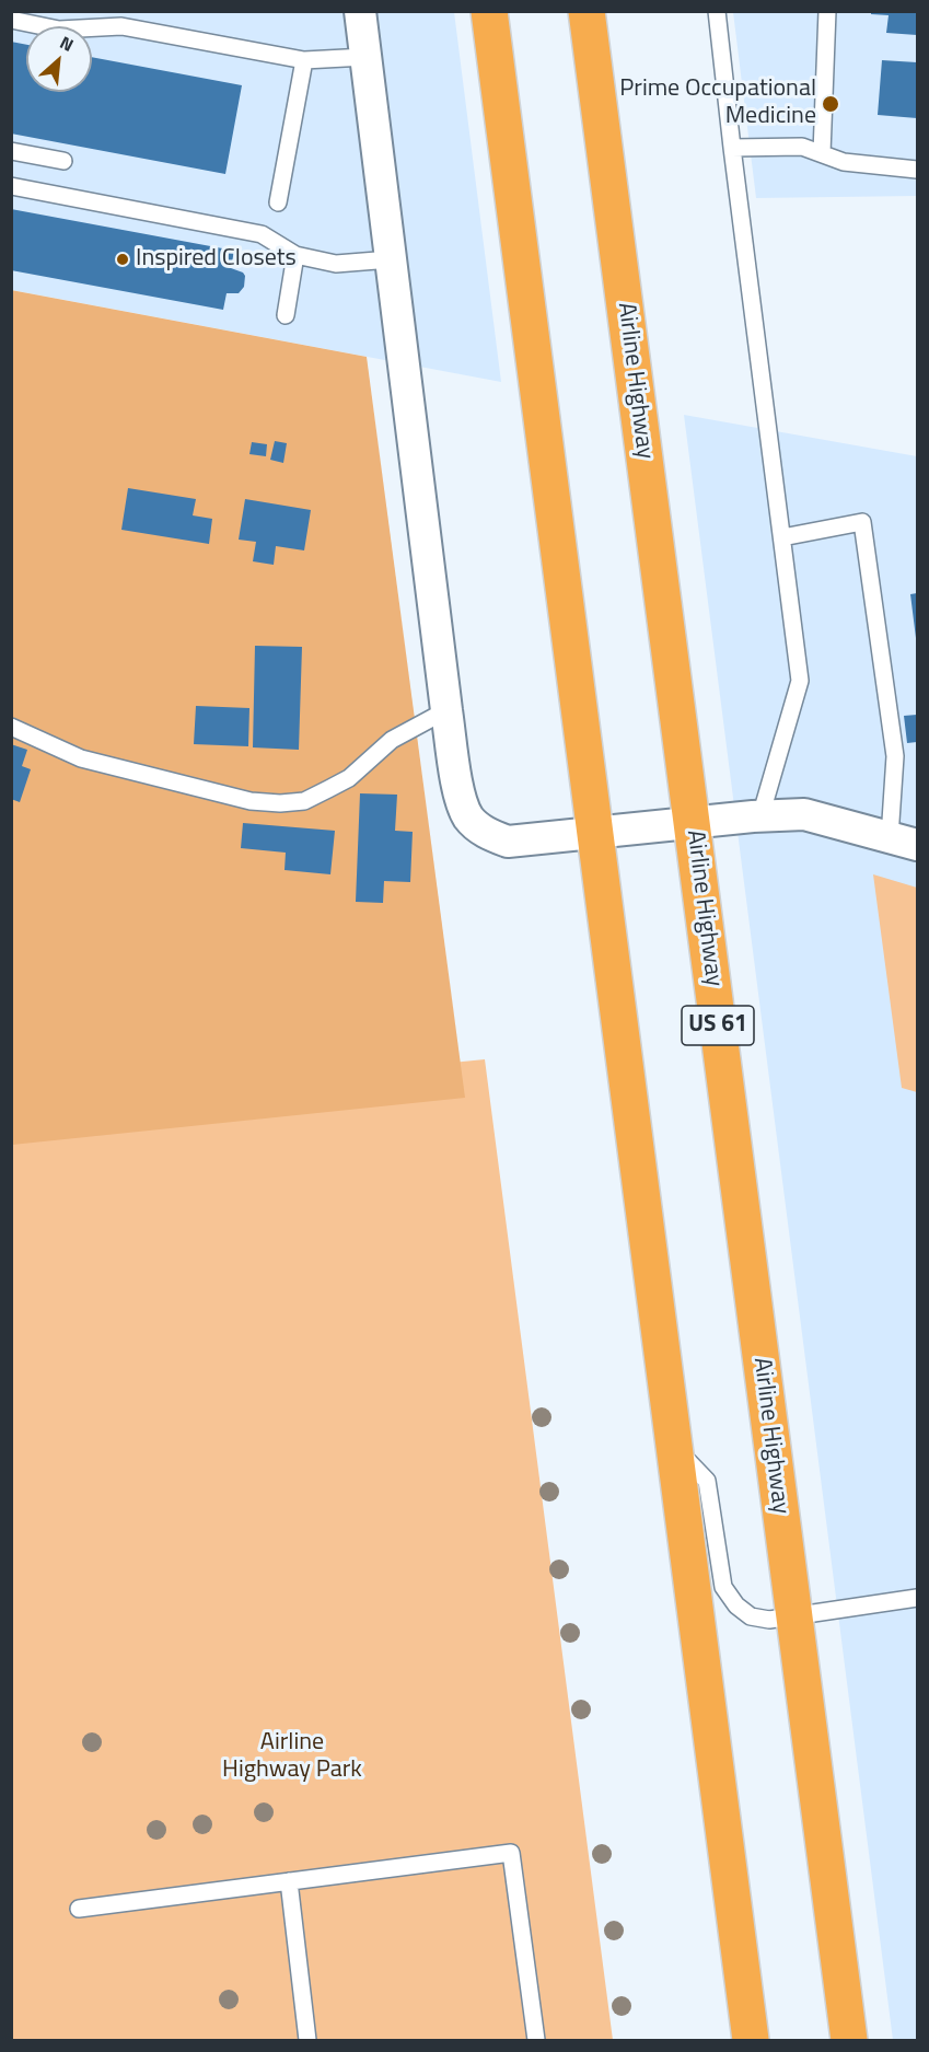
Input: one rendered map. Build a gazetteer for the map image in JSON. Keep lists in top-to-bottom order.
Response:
{
  "streets": {
    "highway": ["Airline Highway", "US 61"]
  },
  "parks": ["Airline Highway Park"],
  "places": ["Prime Occupational Medicine", "Inspired Closets"],
  "north": "top right"
}
